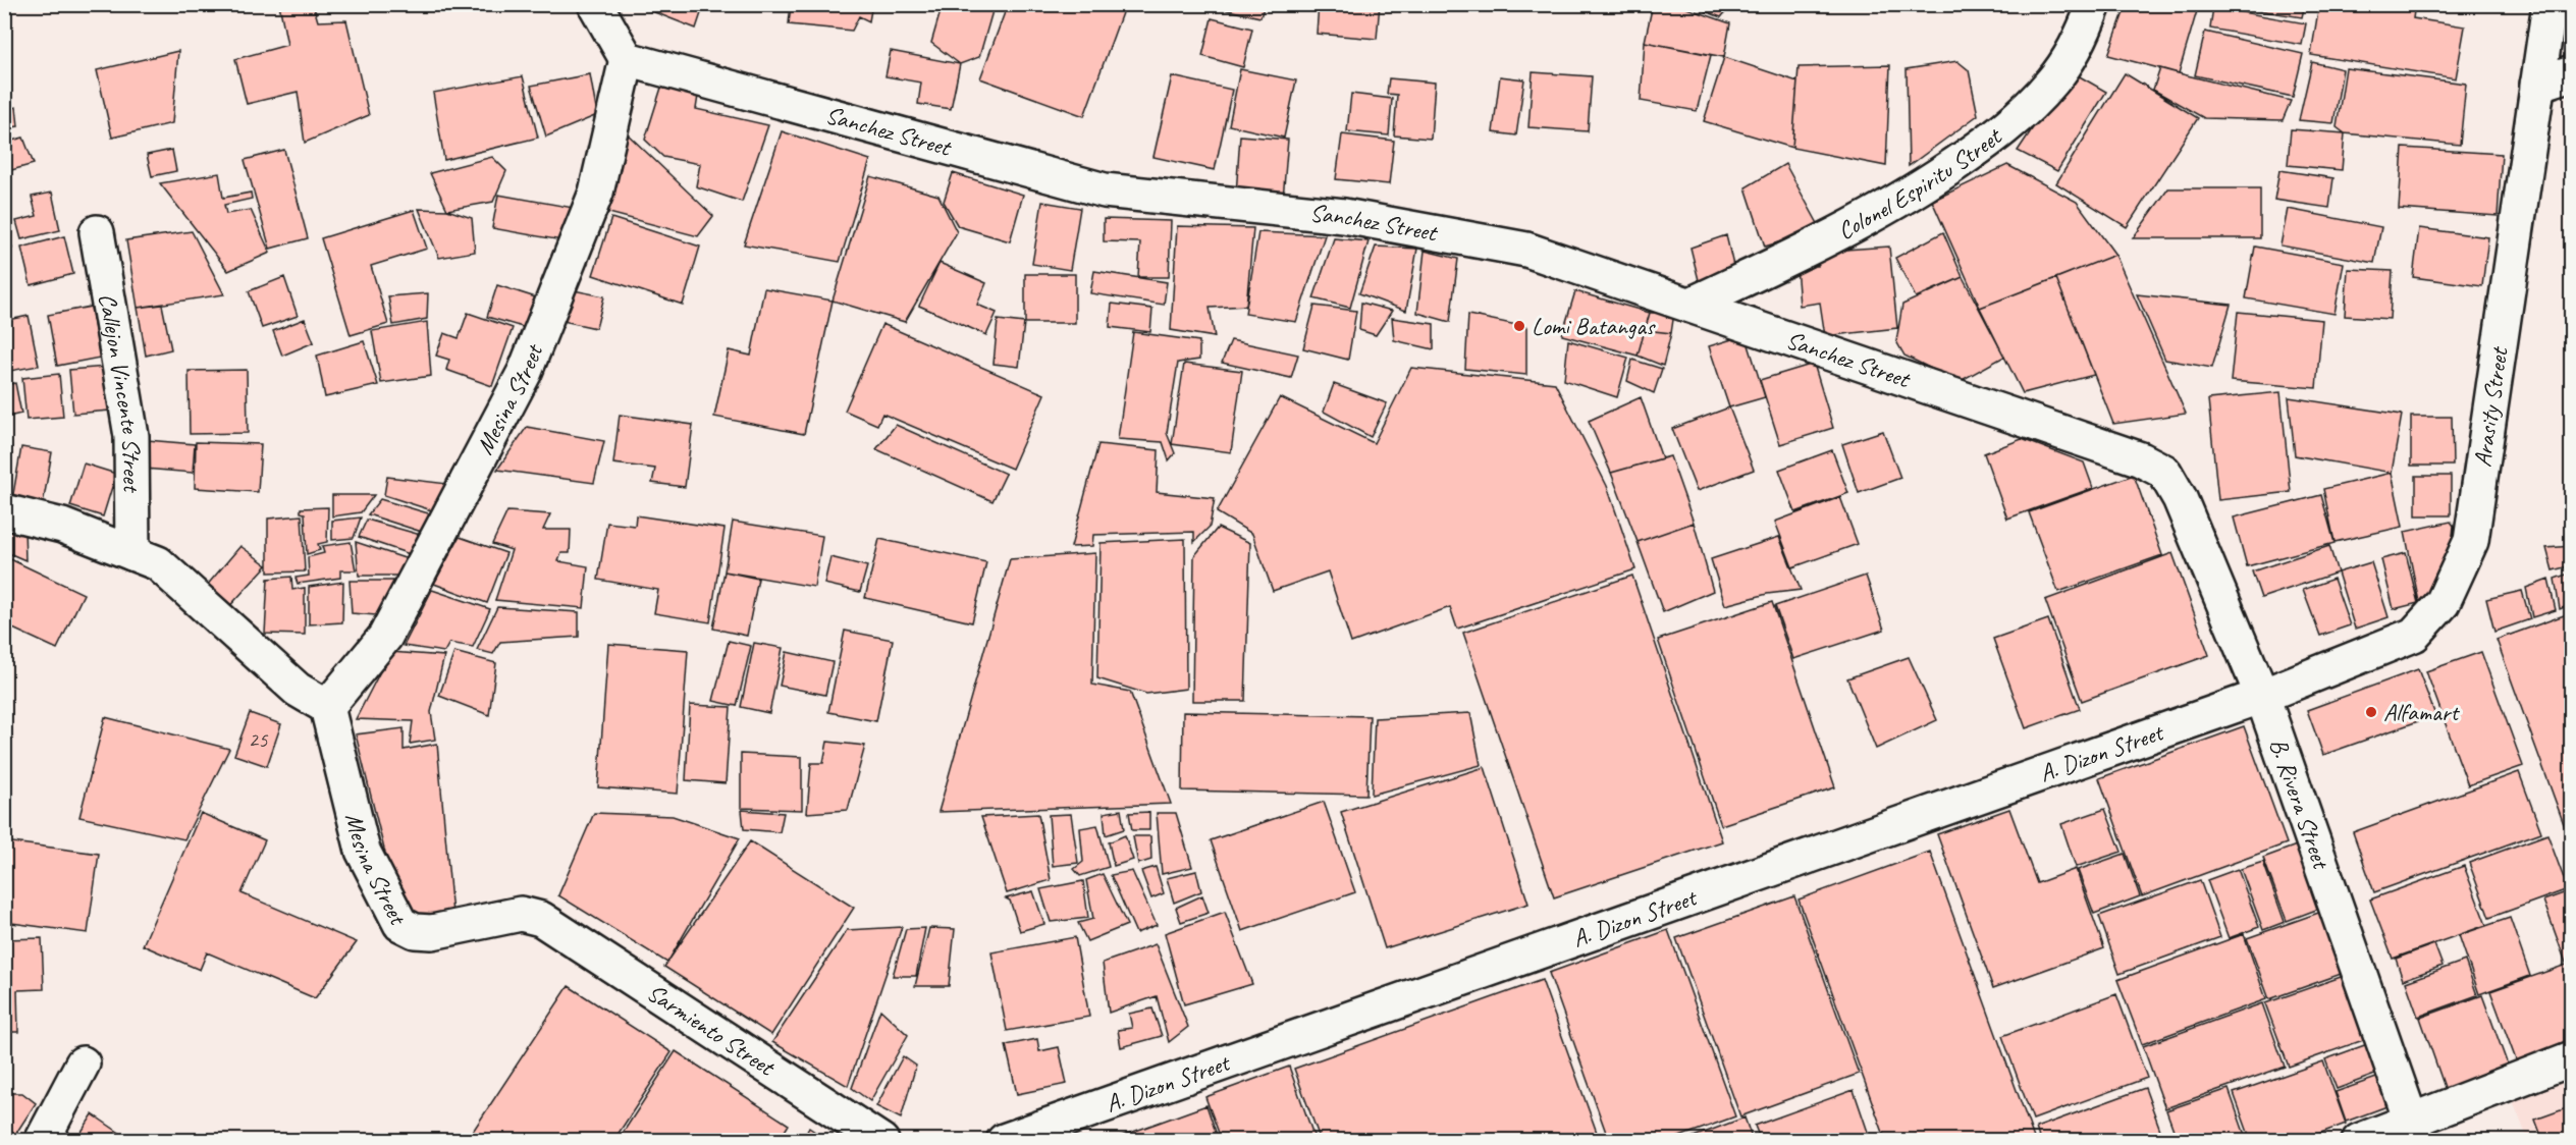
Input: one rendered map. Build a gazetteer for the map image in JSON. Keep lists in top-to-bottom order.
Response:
{
  "streets": {
    "street": [
      "Sanchez Street",
      "Colonel Espiritu Street",
      "Callejon Vincente Street",
      "Mesina Street",
      "Arasity Street",
      "A. Dizon Street",
      "B. Rivera Street",
      "Sarmiento Street"
    ]
  },
  "crossings": [
    ["Sanchez Street", "Colonel Espiritu Street"],
    ["Sanchez Street", "Mesina Street"],
    ["Sanchez Street", "B. Rivera Street"],
    ["Mesina Street", "Sarmiento Street"],
    ["Arasity Street", "A. Dizon Street"],
    ["Arasity Street", "B. Rivera Street"],
    ["A. Dizon Street", "B. Rivera Street"]
  ],
  "places": ["Lomi Batangas", "Alfamart"],
  "house_numbers": ["25"]
}
